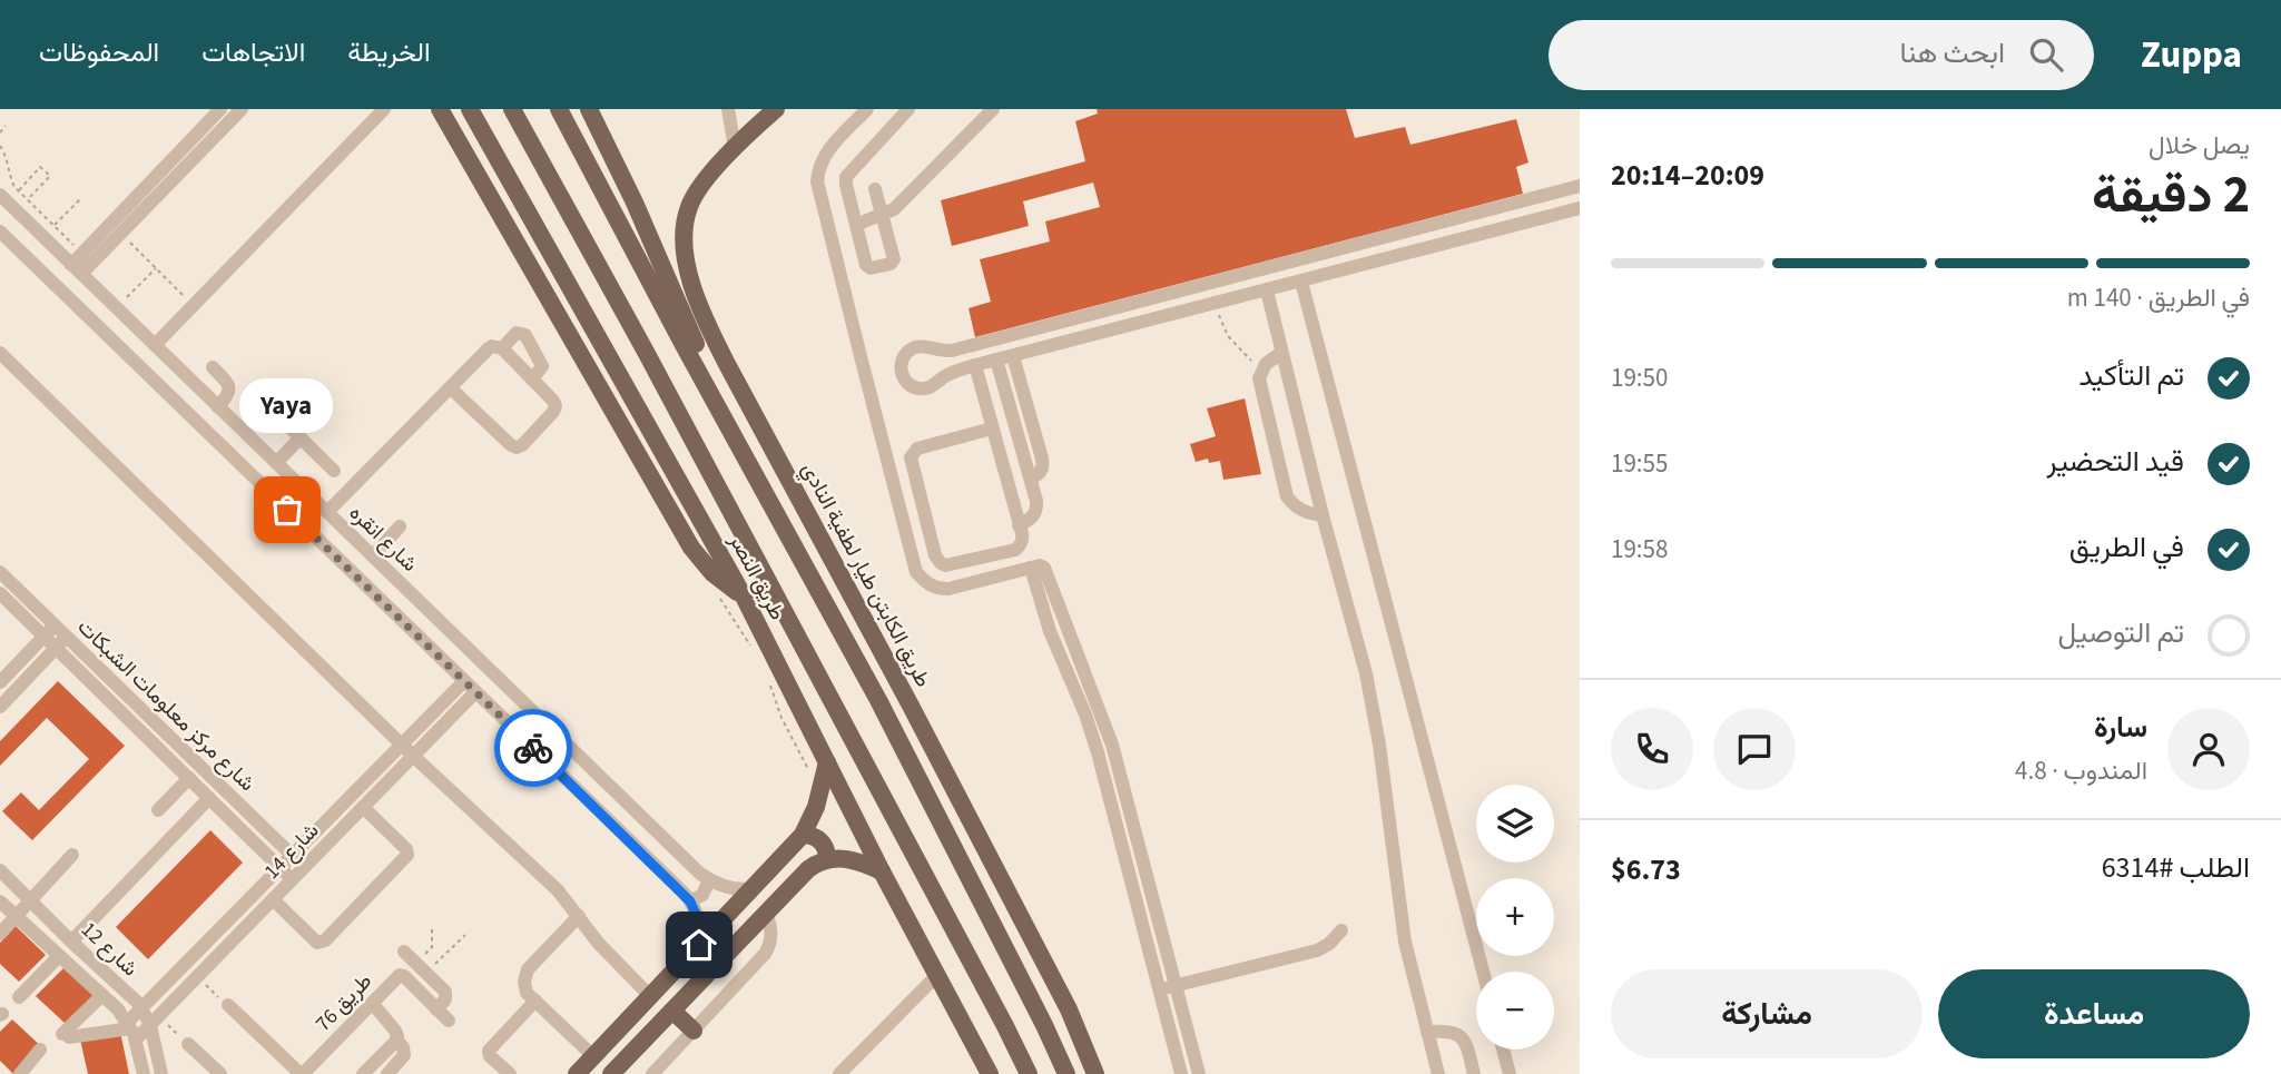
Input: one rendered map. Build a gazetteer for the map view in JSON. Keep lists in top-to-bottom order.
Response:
{
  "streets": {
    "main road": ["طريق الكابتن طيار لطفية النادي", "طريق النصر"],
    "street": [
      "شارع انقره",
      "شارع مركز معلومات الشبكات",
      "شارع 14",
      "شارع 12",
      "طريق 76"
    ]
  },
  "crossings": [
    ["شارع مركز معلومات الشبكات", "شارع 14"],
    ["شارع 14", "شارع 12"]
  ],
  "places": ["Yaya"],
  "page": {
    "header": "Zuppa",
    "search": "ابحث هنا",
    "nav": ["الخريطة", "الاتجاهات", "المحفوظات"],
    "heading": ["2 دقيقة", "يصل خلال", "20:09–20:14"],
    "panel": [
      "سارة",
      "المندوب · 4.8",
      "الطلب #6314",
      "$6.73"
    ],
    "bar": "في الطريق · 140 m",
    "list": [
      ["تم التأكيد", "19:50"],
      ["قيد التحضير", "19:55"],
      ["في الطريق", "19:58"],
      "تم التوصيل"
    ],
    "bubble": "Yaya",
    "map_buttons": ["+", "−"],
    "buttons": ["مساعدة", "مشاركة"]
  }
}
